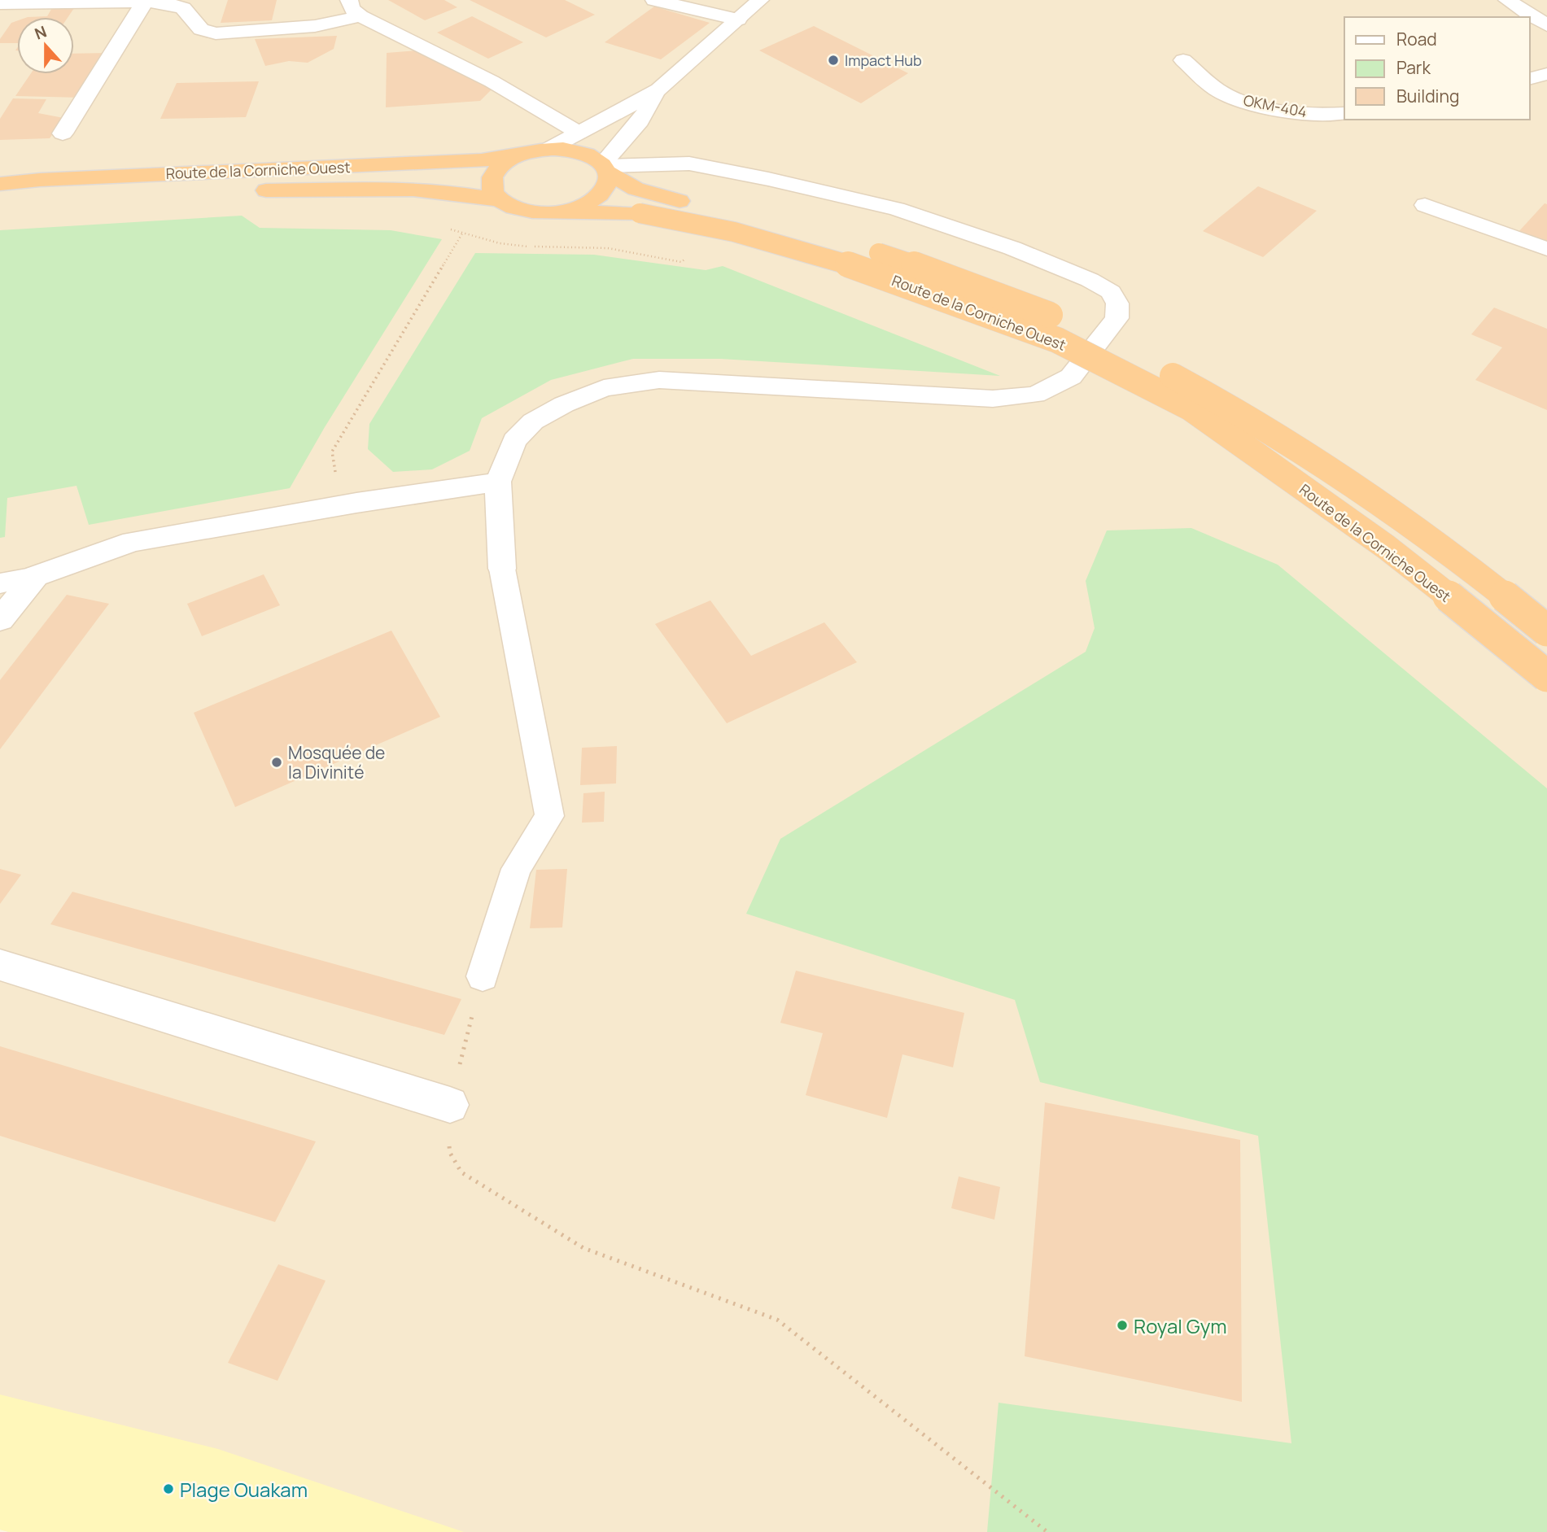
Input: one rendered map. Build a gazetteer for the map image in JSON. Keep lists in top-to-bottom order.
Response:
{
  "streets": {
    "highway": ["Route de la Corniche Ouest"],
    "street": ["OKM-404"]
  },
  "places": [
    "Impact Hub",
    "Mosquée de la Divinité",
    "Royal Gym",
    "Plage Ouakam"
  ],
  "legend": ["Road", "Park", "Building"],
  "north": "top"
}
